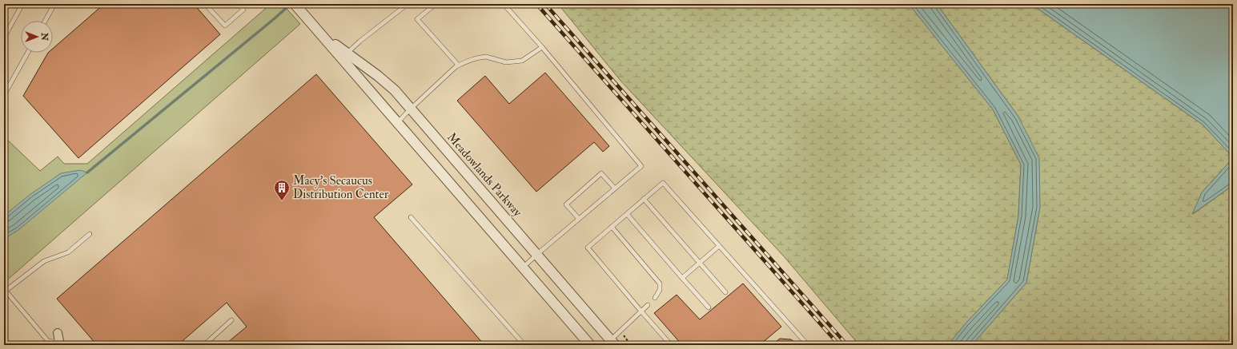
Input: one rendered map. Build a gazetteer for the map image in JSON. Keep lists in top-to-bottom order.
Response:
{
  "streets": {
    "street": ["Meadowlands Parkway"]
  },
  "places": {
    "building": ["Macy's Secaucus Distribution Center"]
  },
  "north": "right"
}
